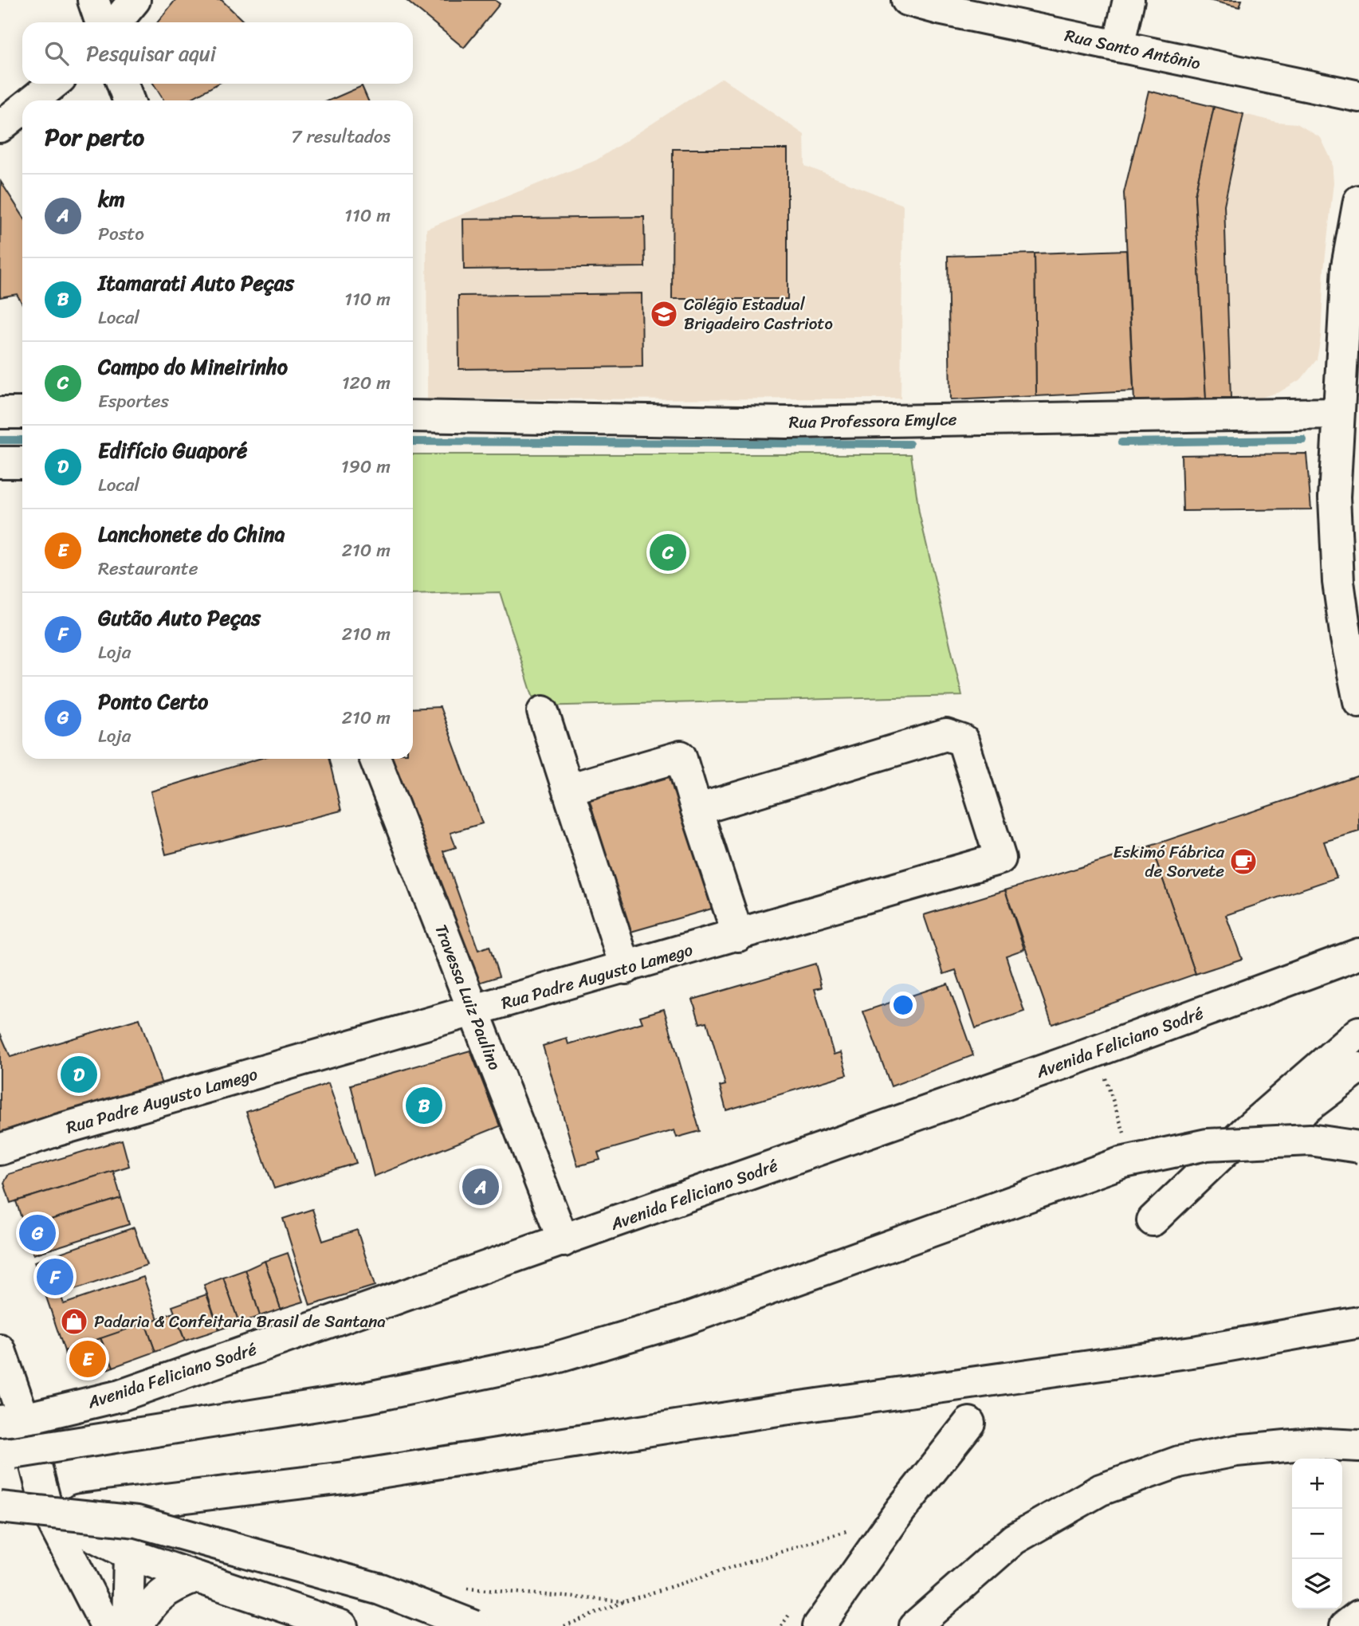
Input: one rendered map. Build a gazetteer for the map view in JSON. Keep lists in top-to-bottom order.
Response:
{
  "streets": {
    "main road": [
      "Rua Santo Antônio",
      "Rua Professora Emylce",
      "Rua Padre Augusto Lamego",
      "Travessa Luiz Paulino",
      "Avenida Feliciano Sodré"
    ]
  },
  "crossings": [
    ["Rua Padre Augusto Lamego", "Travessa Luiz Paulino"],
    ["Travessa Luiz Paulino", "Avenida Feliciano Sodré"]
  ],
  "places": {
    "school or university": ["Colégio Estadual Brigadeiro Castrioto"],
    "cafe": ["Eskimó Fábrica de Sorvete"],
    "shop": ["Padaria & Confeitaria Brasil de Santana"]
  },
  "page": {
    "search": "Pesquisar aqui",
    "heading": ["Por perto", "7 resultados"],
    "list": [
      {
        "mark": "A",
        "name": "km",
        "note": "Posto",
        "value": "110 m"
      },
      {
        "mark": "B",
        "name": "Itamarati Auto Peças",
        "note": "Local",
        "value": "110 m"
      },
      {
        "mark": "C",
        "name": "Campo do Mineirinho",
        "note": "Esportes",
        "value": "120 m"
      },
      {
        "mark": "D",
        "name": "Edifício Guaporé",
        "note": "Local",
        "value": "190 m"
      },
      {
        "mark": "E",
        "name": "Lanchonete do China",
        "note": "Restaurante",
        "value": "210 m"
      },
      {
        "mark": "F",
        "name": "Gutão Auto Peças",
        "note": "Loja",
        "value": "210 m"
      },
      {
        "mark": "G",
        "name": "Ponto Certo",
        "note": "Loja",
        "value": "210 m"
      }
    ],
    "pins": [
      "C",
      "D",
      "B",
      "A",
      "G",
      "F",
      "E"
    ],
    "map_buttons": ["+", "−"]
  }
}
